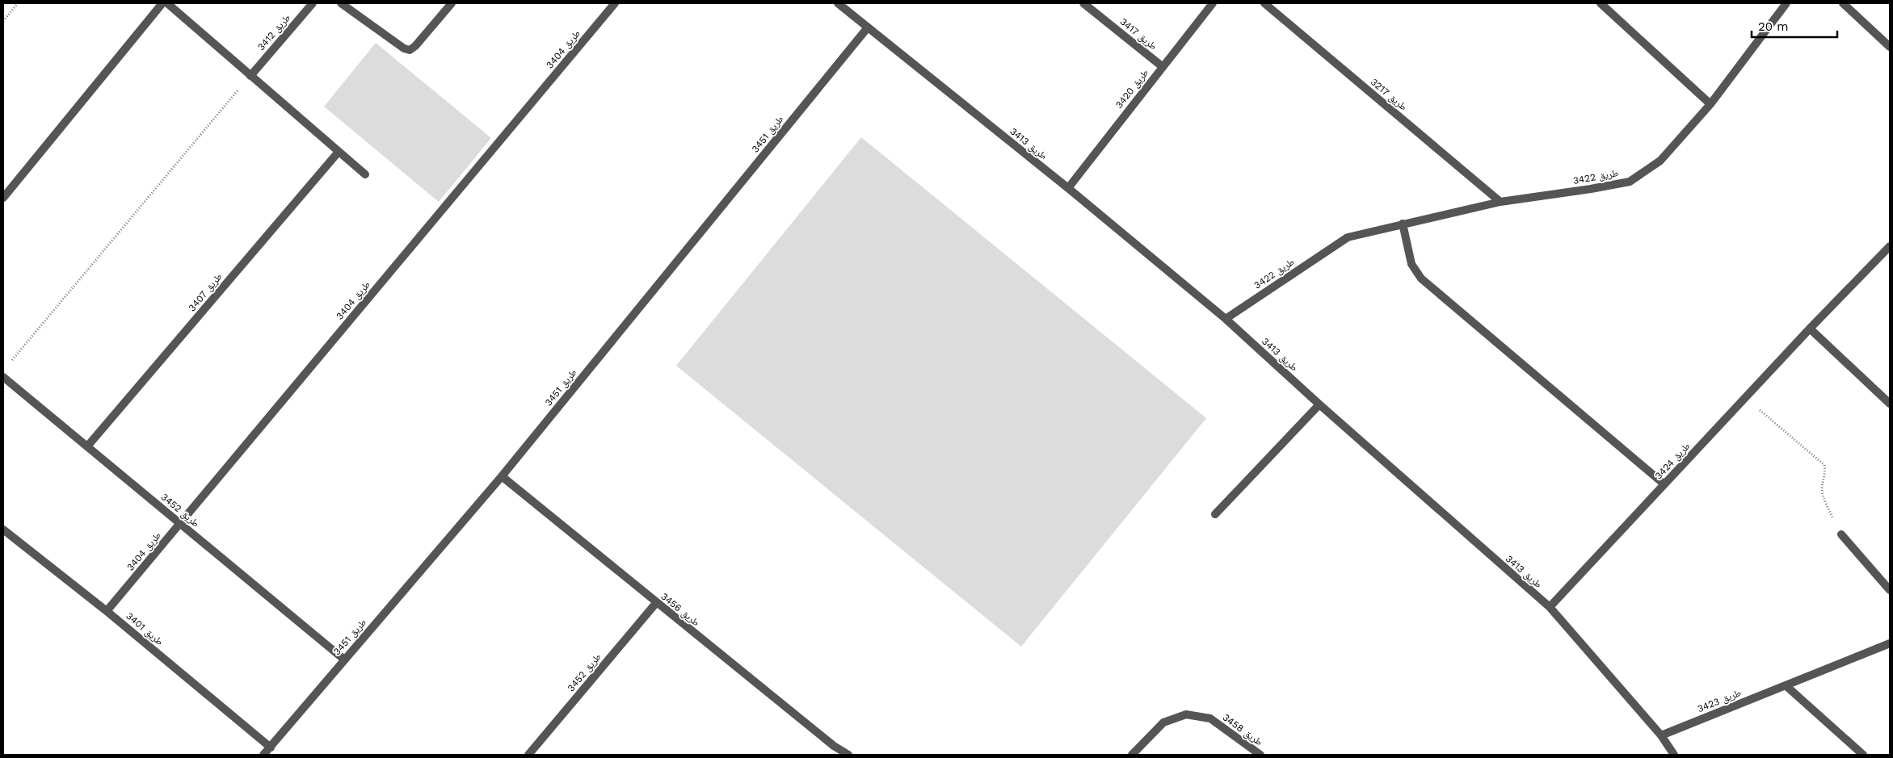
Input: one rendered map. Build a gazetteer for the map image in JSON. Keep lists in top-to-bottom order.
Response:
{
  "streets": {
    "street": [
      "طريق 3412",
      "طريق 3417",
      "طريق 3404",
      "طريق 3420",
      "طريق 3217",
      "طريق 3451",
      "طريق 3413",
      "طريق 3422",
      "طريق 3407",
      "طريق 3424",
      "طريق 3452",
      "طريق 3456",
      "طريق 3401",
      "طريق 3423",
      "طريق 3458"
    ]
  },
  "crossings": [
    ["طريق 3417", "طريق 3420"],
    ["طريق 3404", "طريق 3452"],
    ["طريق 3404", "طريق 3401"],
    ["طريق 3420", "طريق 3413"],
    ["طريق 3217", "طريق 3422"],
    ["طريق 3451", "طريق 3413"],
    ["طريق 3451", "طريق 3452"],
    ["طريق 3451", "طريق 3456"],
    ["طريق 3451", "طريق 3401"],
    ["طريق 3413", "طريق 3422"],
    ["طريق 3413", "طريق 3424"],
    ["طريق 3413", "طريق 3423"],
    ["طريق 3407", "طريق 3452"],
    ["طريق 3452", "طريق 3456"]
  ],
  "scale_bar": "20 m"
}
